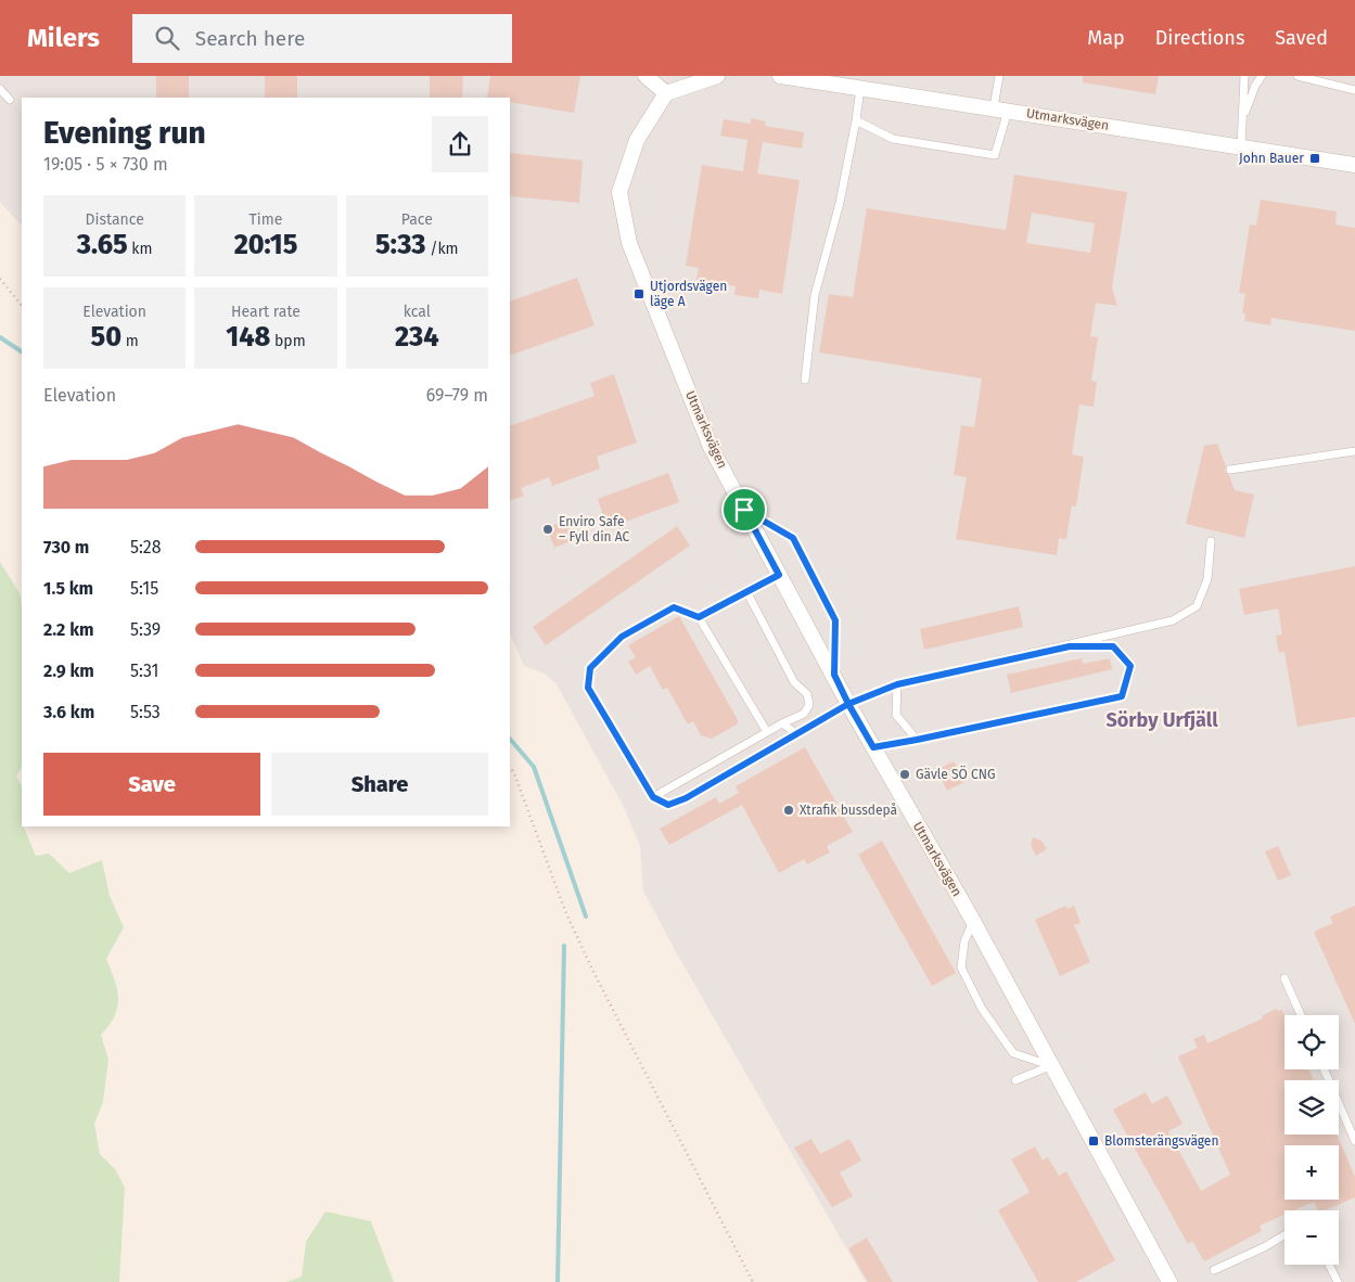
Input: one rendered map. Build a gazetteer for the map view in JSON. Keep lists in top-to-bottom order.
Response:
{
  "streets": {
    "street": ["Utmarksvägen"]
  },
  "districts": ["Sörby Urfjäll"],
  "places": {
    "transit": ["John Bauer", "Utjordsvägen läge A", "Blomsterängsvägen"],
    "other": ["Enviro Safe – Fyll din AC", "Gävle SÖ CNG", "Xtrafik bussdepå"]
  },
  "page": {
    "header": "Milers",
    "search": "Search here",
    "nav": ["Map", "Directions", "Saved"],
    "heading": ["Evening run", "19:05 · 5 × 730 m"],
    "stats": [
      ["Distance", "3.65 km"],
      ["Time", "20:15"],
      ["Pace", "5:33 /km"],
      ["Elevation", "50 m"],
      ["Heart rate", "148 bpm"],
      ["kcal", "234"]
    ],
    "chart": ["Elevation", "69–79 m"],
    "list": [
      {
        "name": "730 m",
        "note": "5:28"
      },
      {
        "name": "1.5 km",
        "note": "5:15"
      },
      {
        "name": "2.2 km",
        "note": "5:39"
      },
      {
        "name": "2.9 km",
        "note": "5:31"
      },
      {
        "name": "3.6 km",
        "note": "5:53"
      }
    ],
    "buttons": ["Save", "Share"],
    "map_buttons": ["+", "−"]
  }
}
